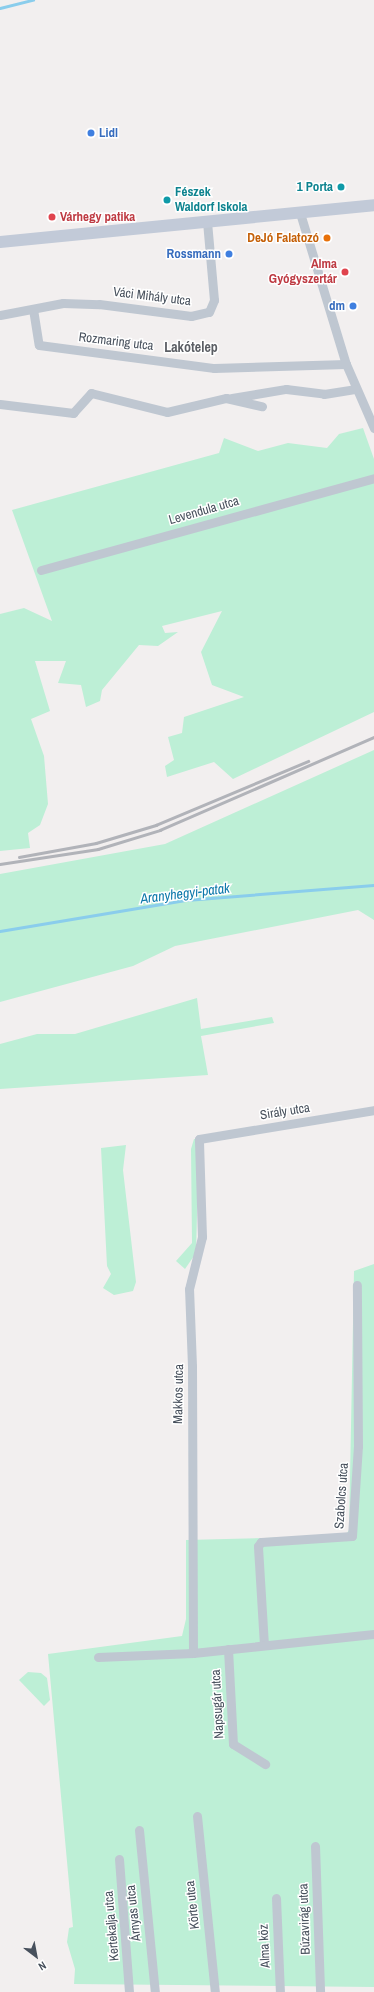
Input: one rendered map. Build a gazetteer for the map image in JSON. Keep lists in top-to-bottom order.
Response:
{
  "streets": {
    "street": [
      "Váci Mihály utca",
      "Rozmaring utca",
      "Levendula utca",
      "Sirály utca",
      "Makkos utca",
      "Szabolcs utca",
      "Napsugár utca",
      "Körte utca",
      "Árnyas utca",
      "Búzavirág utca",
      "Kertekalja utca",
      "Alma köz"
    ]
  },
  "crossings": [
    ["Váci Mihály utca", "Rozmaring utca"],
    ["Sirály utca", "Makkos utca"]
  ],
  "districts": ["Lakótelep"],
  "water": ["Aranyhegyi-patak"],
  "places": [
    "Lidl",
    "1 Porta",
    "Fészek Waldorf Iskola",
    "Várhegy patika",
    "DeJó Falatozó",
    "Rossmann",
    "Alma Gyógyszertár",
    "dm"
  ],
  "north": "bottom right"
}
